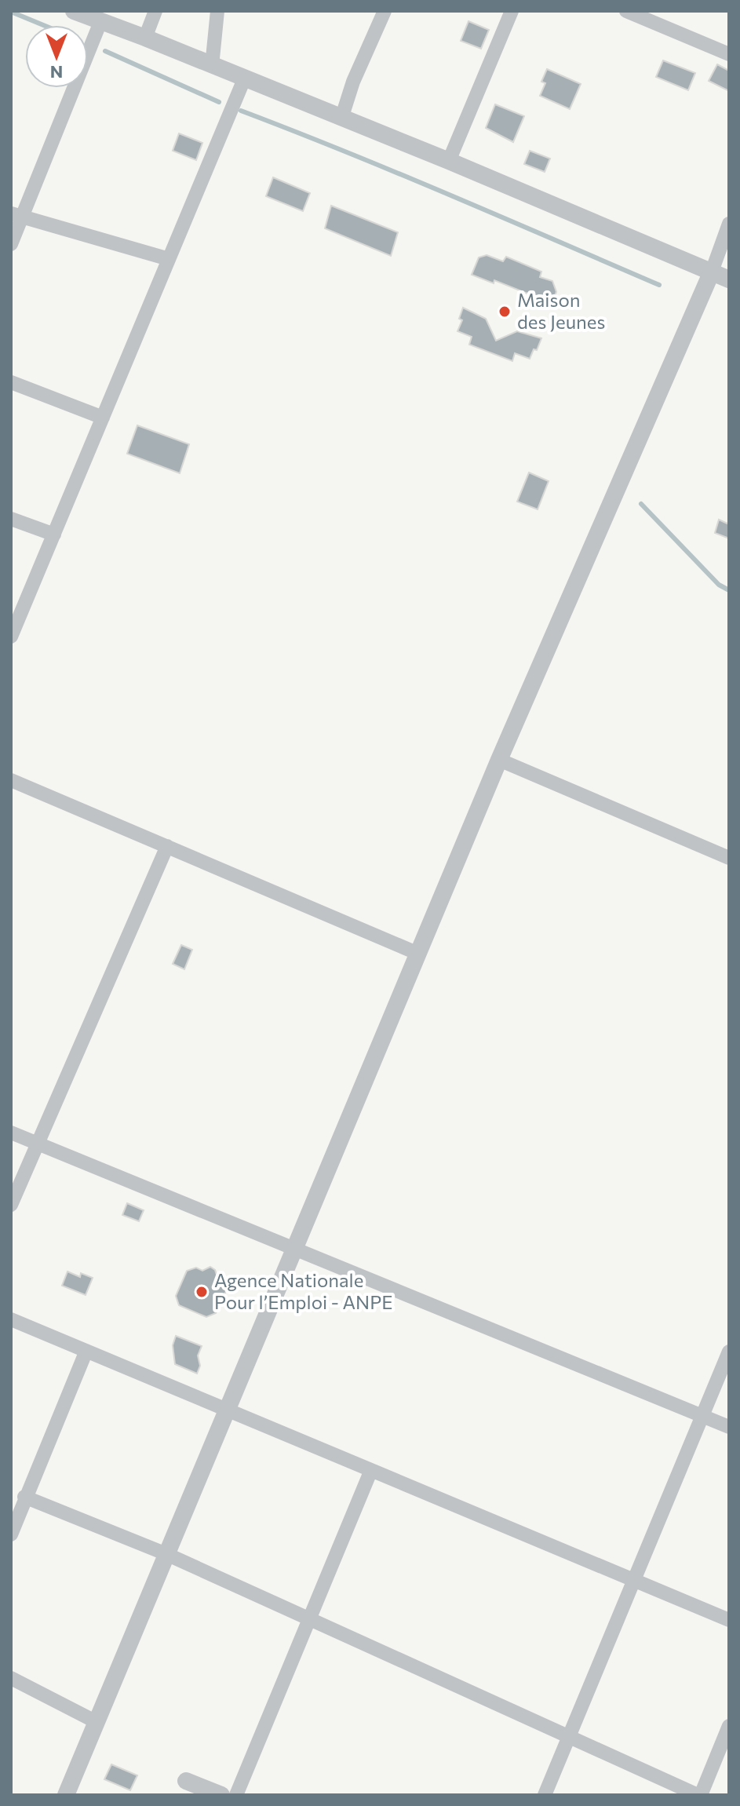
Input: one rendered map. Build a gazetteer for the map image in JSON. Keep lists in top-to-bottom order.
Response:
{
  "places": ["Maison des Jeunes", "Agence Nationale Pour l’Emploi - ANPE"],
  "north": "bottom"
}
